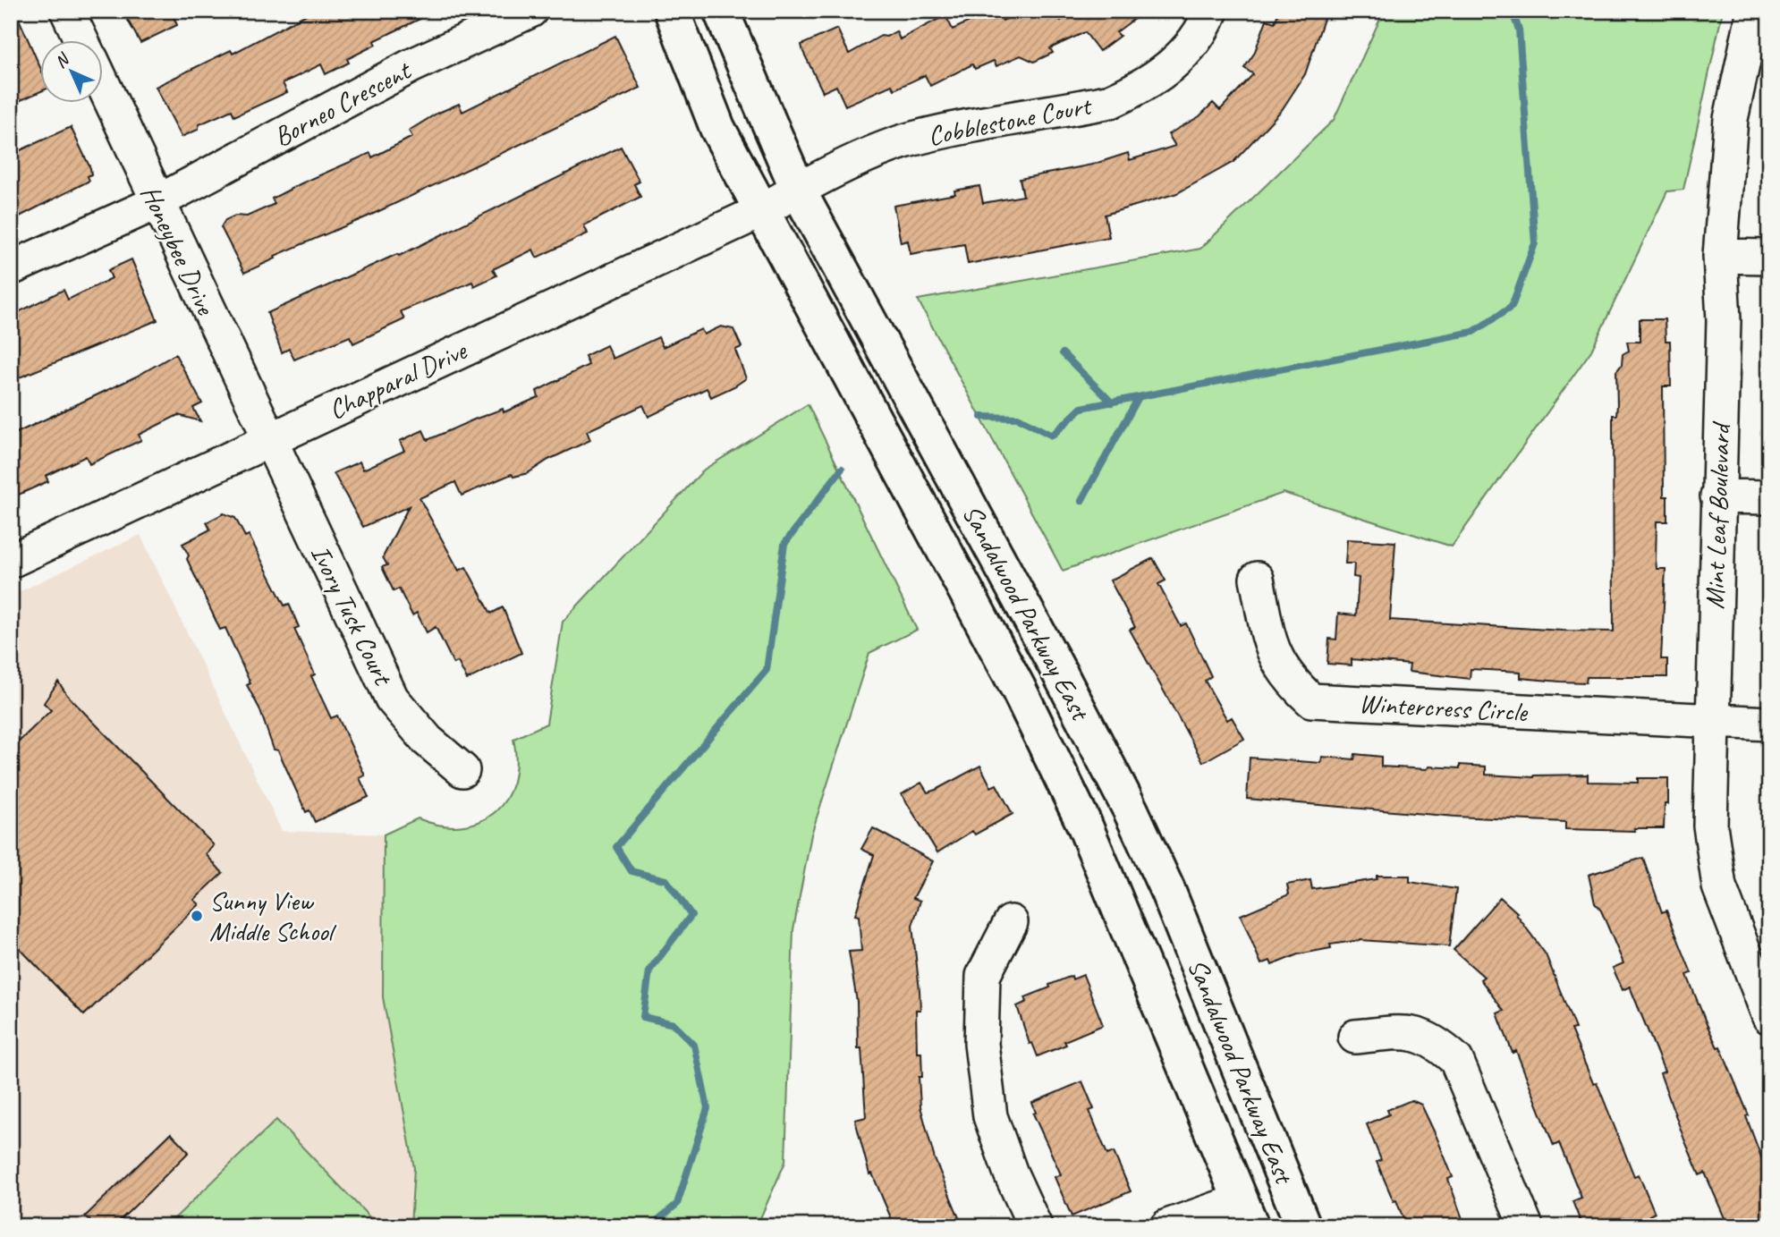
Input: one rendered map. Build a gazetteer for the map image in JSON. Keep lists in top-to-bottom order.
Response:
{
  "streets": {
    "main road": ["Sandalwood Parkway East"],
    "street": [
      "Borneo Crescent",
      "Cobblestone Court",
      "Honeybee Drive",
      "Chapparal Drive",
      "Mint Leaf Boulevard",
      "Ivory Tusk Court",
      "Wintercress Circle"
    ]
  },
  "crossings": [
    ["Borneo Crescent", "Honeybee Drive"],
    ["Cobblestone Court", "Chapparal Drive"],
    ["Cobblestone Court", "Sandalwood Parkway East"],
    ["Honeybee Drive", "Chapparal Drive"],
    ["Honeybee Drive", "Ivory Tusk Court"],
    ["Chapparal Drive", "Sandalwood Parkway East"],
    ["Chapparal Drive", "Ivory Tusk Court"],
    ["Mint Leaf Boulevard", "Wintercress Circle"]
  ],
  "places": ["Sunny View Middle School"],
  "north": "top left"
}
